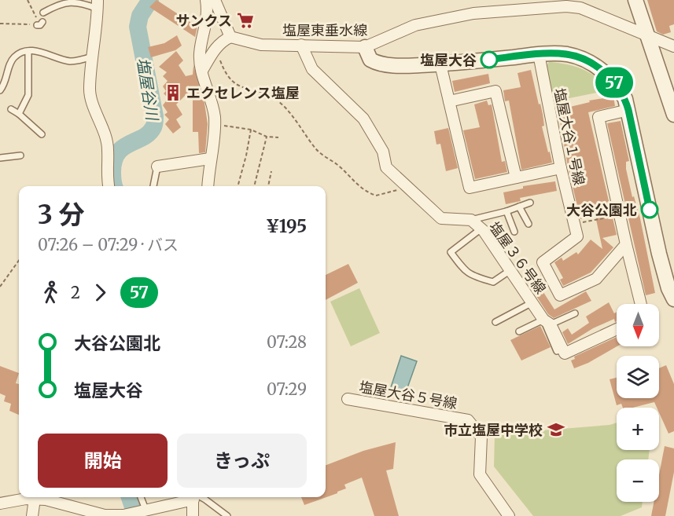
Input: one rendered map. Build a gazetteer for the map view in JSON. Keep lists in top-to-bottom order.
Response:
{
  "streets": {
    "street": [
      "塩屋東垂水線",
      "塩屋大谷１号線",
      "塩屋３６号線",
      "塩屋大谷５号線"
    ]
  },
  "crossings": [
    ["塩屋東垂水線", "塩屋３６号線"]
  ],
  "water": ["塩屋谷川"],
  "places": {
    "supermarket": ["サンクス"],
    "other": ["塩屋大谷", "大谷公園北"],
    "building": ["エクセレンス塩屋"],
    "school or university": ["市立塩屋中学校"]
  },
  "lines": ["bus line 57"],
  "north": "bottom",
  "page": {
    "on_map": "57",
    "heading": ["3 分", "07:26 – 07:29 · バス", "¥195"],
    "legs": ["2", "57"],
    "map_buttons": ["+", "−"],
    "list": [
      {
        "name": "大谷公園北",
        "value": "07:28"
      },
      {
        "name": "塩屋大谷",
        "value": "07:29"
      }
    ],
    "buttons": ["開始", "きっぷ"]
  }
}
